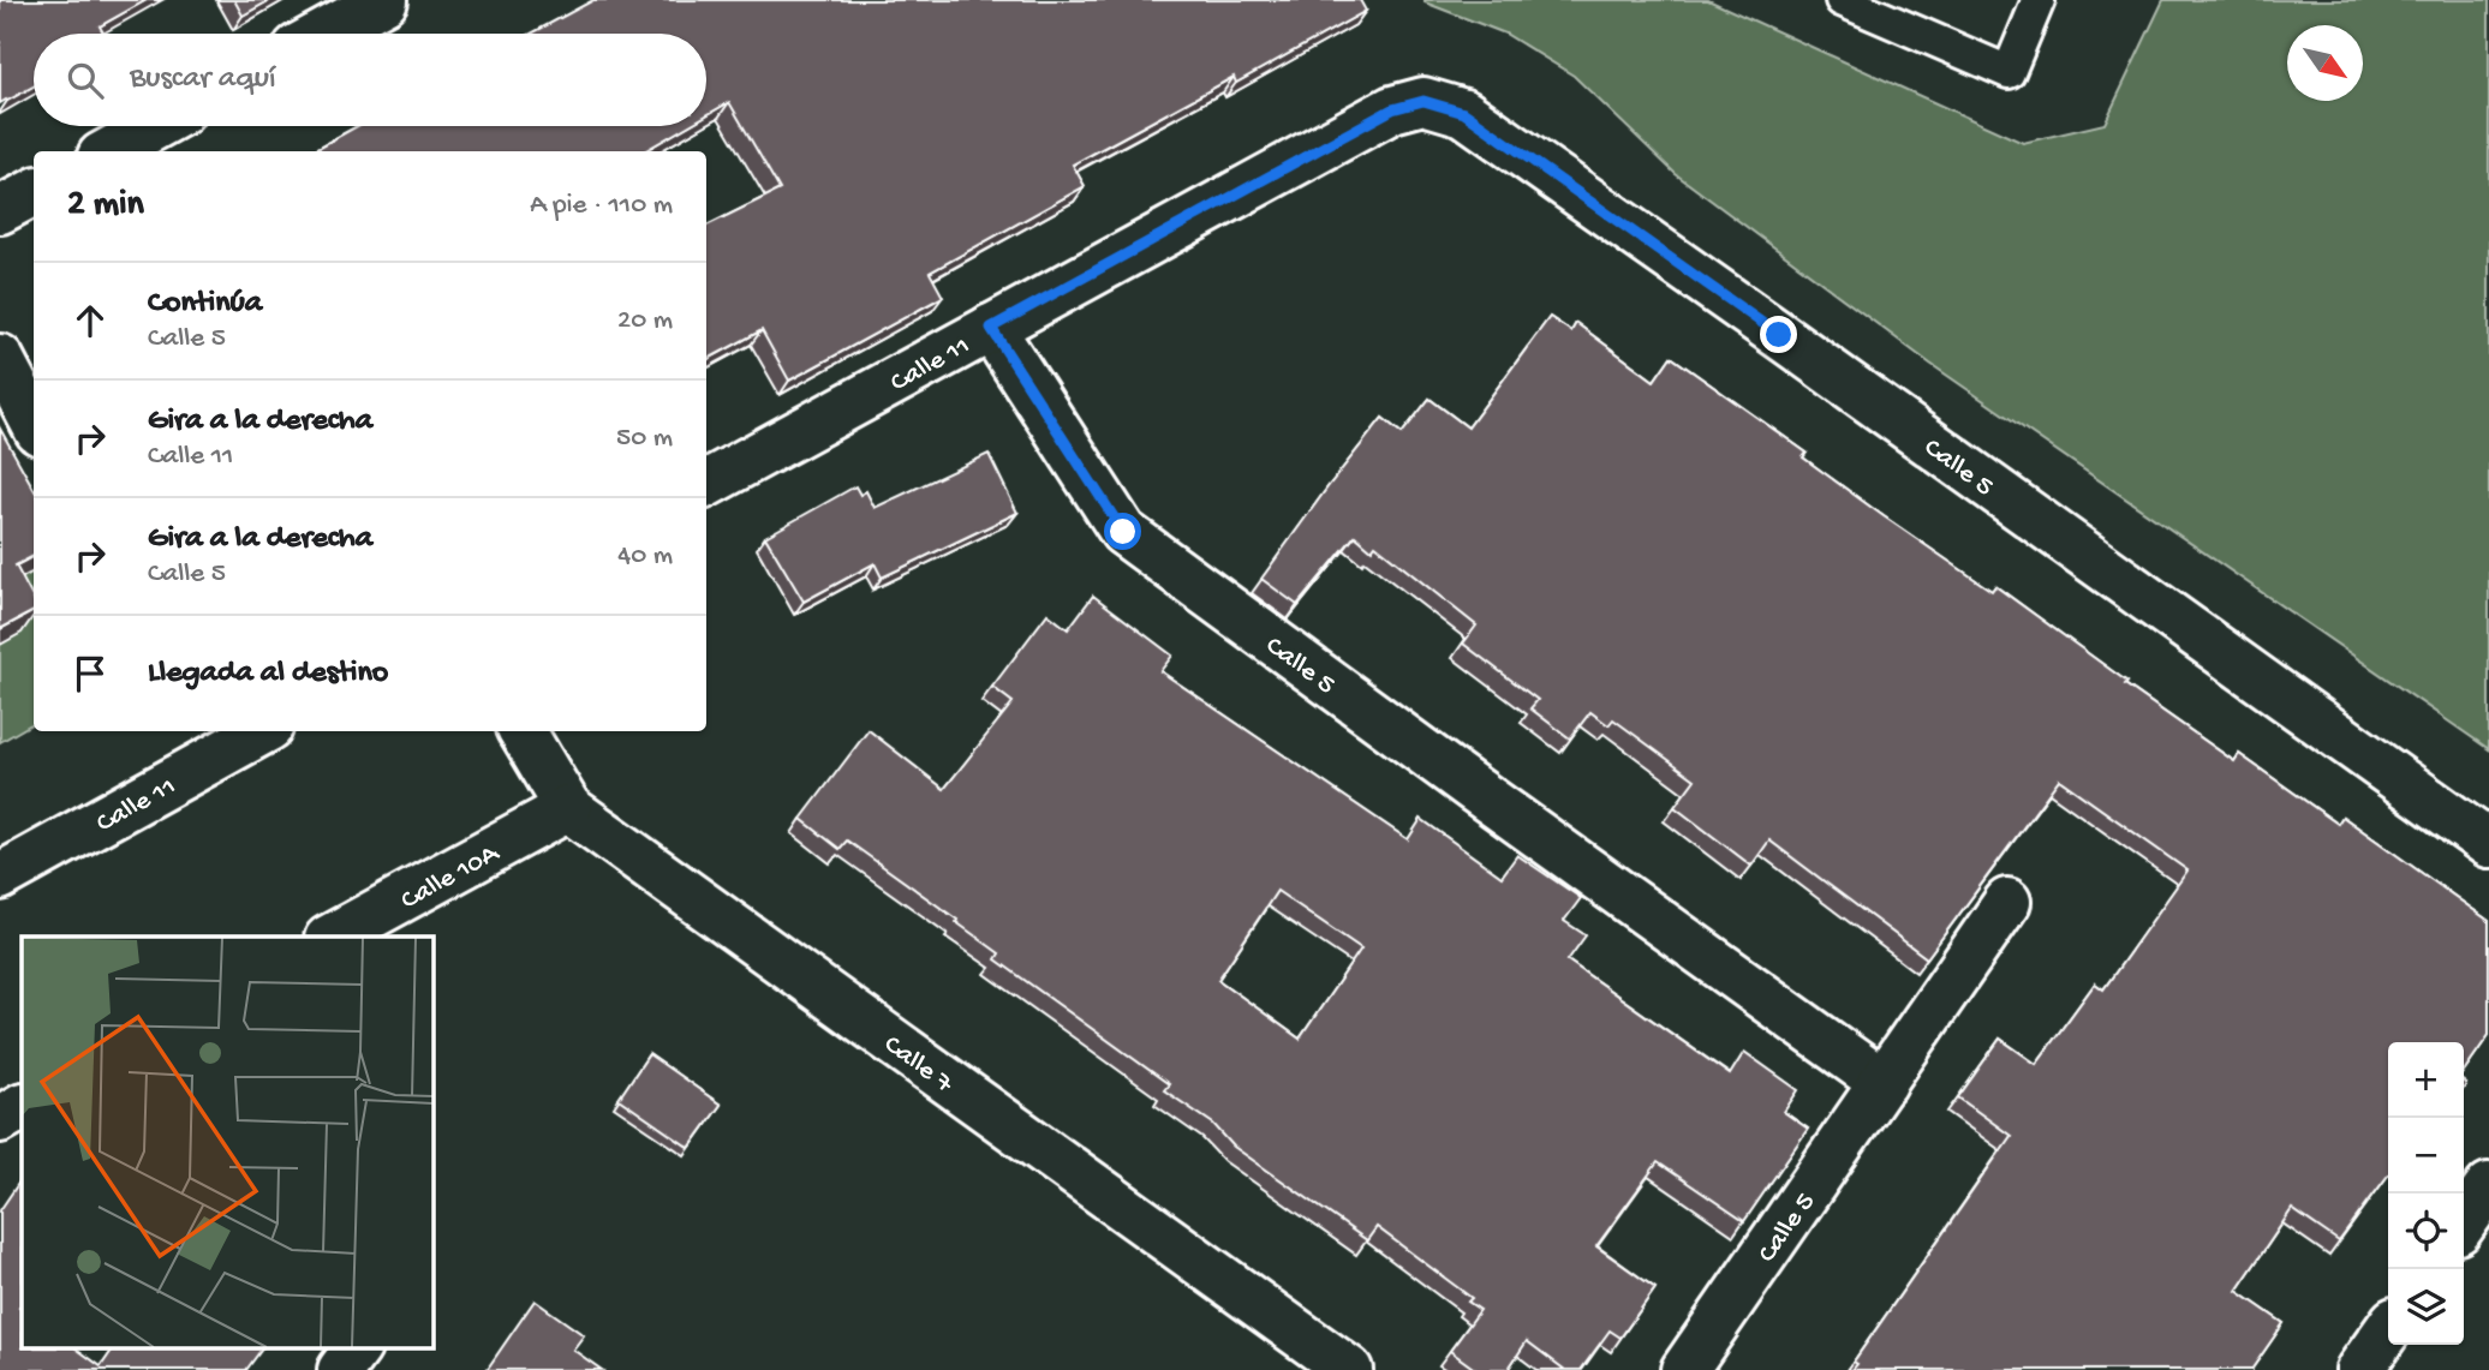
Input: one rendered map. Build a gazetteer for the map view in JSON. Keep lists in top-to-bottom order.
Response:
{
  "streets": {
    "street": [
      "Calle 11",
      "Calle 5",
      "Calle 10A",
      "Calle 7"
    ]
  },
  "crossings": [
    ["Calle 11", "Calle 5"],
    ["Calle 10A", "Calle 7"]
  ],
  "north": "bottom right",
  "page": {
    "search": "Buscar aquí",
    "heading": ["2 min", "A pie · 110 m"],
    "list": [
      ["Continúa", "Calle 5", "20 m"],
      ["Gira a la derecha", "Calle 11", "50 m"],
      ["Gira a la derecha", "Calle 5", "40 m"],
      "Llegada al destino"
    ],
    "map_buttons": ["+", "−"]
  }
}
